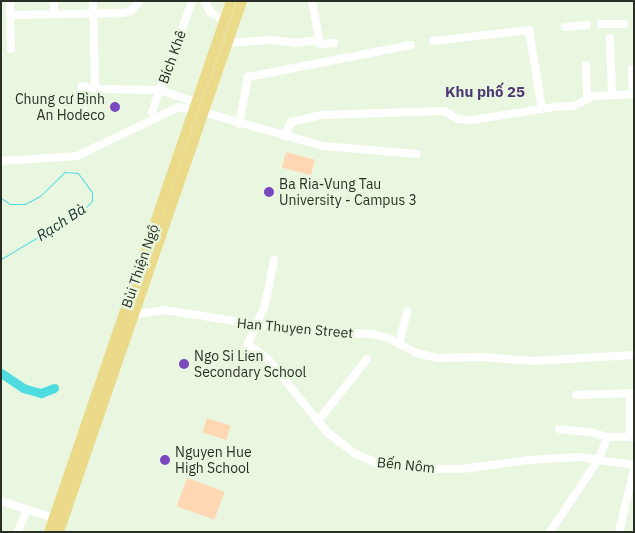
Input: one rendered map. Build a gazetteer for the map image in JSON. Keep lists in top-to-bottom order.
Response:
{
  "streets": {
    "main road": ["Bùi Thiện Ngộ"],
    "street": ["Bích Khê", "Han Thuyen Street", "Bến Nôm"]
  },
  "crossings": [
    ["Bùi Thiện Ngộ", "Han Thuyen Street"],
    ["Han Thuyen Street", "Bến Nôm"]
  ],
  "districts": ["Khu phố 25"],
  "water": ["Rạch Bà"],
  "places": [
    "Chung cư Bình An Hodeco",
    "Ba Ria-Vung Tau University - Campus 3",
    "Ngo Si Lien Secondary School",
    "Nguyen Hue High School"
  ]
}
